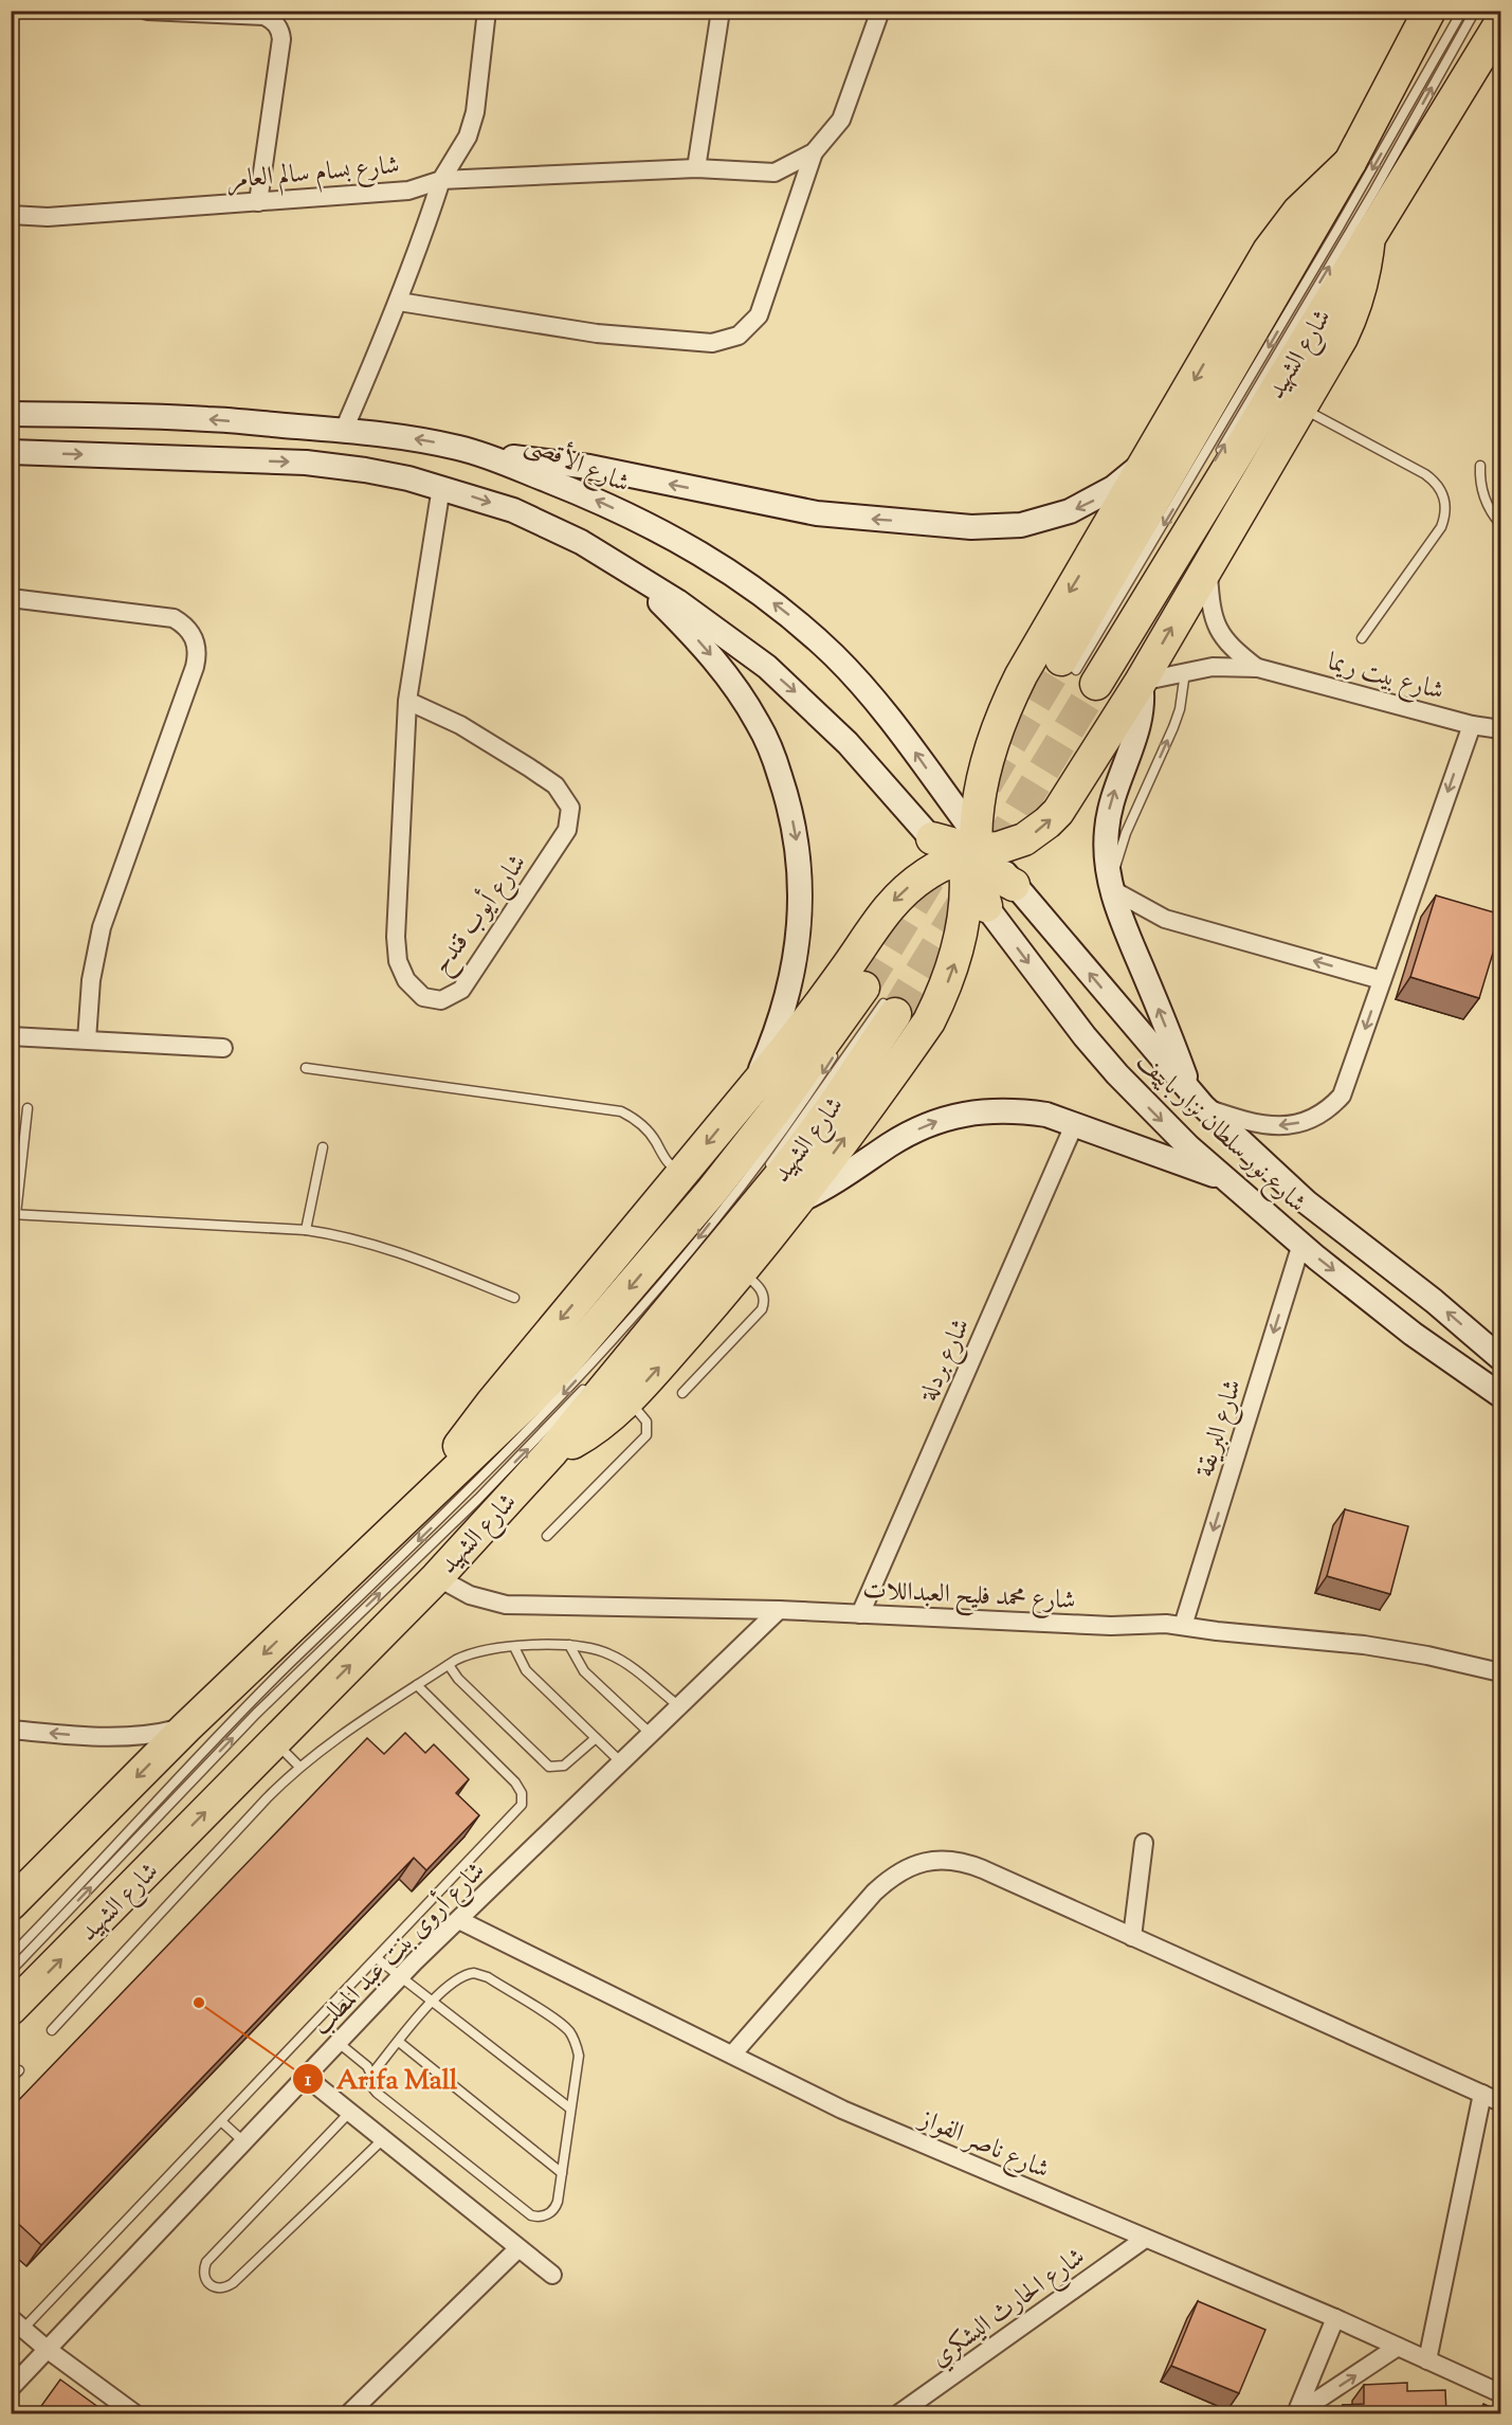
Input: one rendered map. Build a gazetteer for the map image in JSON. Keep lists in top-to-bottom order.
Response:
{
  "streets": {
    "highway": ["شارع الشهيد"],
    "main road": ["شارع الأقصى", "شارع نور سلطان نزار باييف"],
    "street": [
      "شارع بسام سالم العامر",
      "شارع بيت ريما",
      "شارع أيوب قندح",
      "شارع بردلة",
      "شارع البريقة",
      "شارع محمد فليح العبداللات",
      "شارع أروى بنت عبد المطلب",
      "شارع ناصر الفواز",
      "شارع الحارث اليشكري"
    ]
  },
  "crossings": [
    ["شارع الشهيد", "شارع محمد فليح العبداللات"],
    ["شارع نور سلطان نزار باييف", "شارع البريقة"],
    ["شارع بردلة", "شارع محمد فليح العبداللات"],
    ["شارع البريقة", "شارع محمد فليح العبداللات"],
    ["شارع محمد فليح العبداللات", "شارع أروى بنت عبد المطلب"],
    ["شارع أروى بنت عبد المطلب", "شارع ناصر الفواز"],
    ["شارع ناصر الفواز", "شارع الحارث اليشكري"]
  ],
  "one_way": ["شارع البريقة"],
  "places": ["Arifa Mall"]
}
